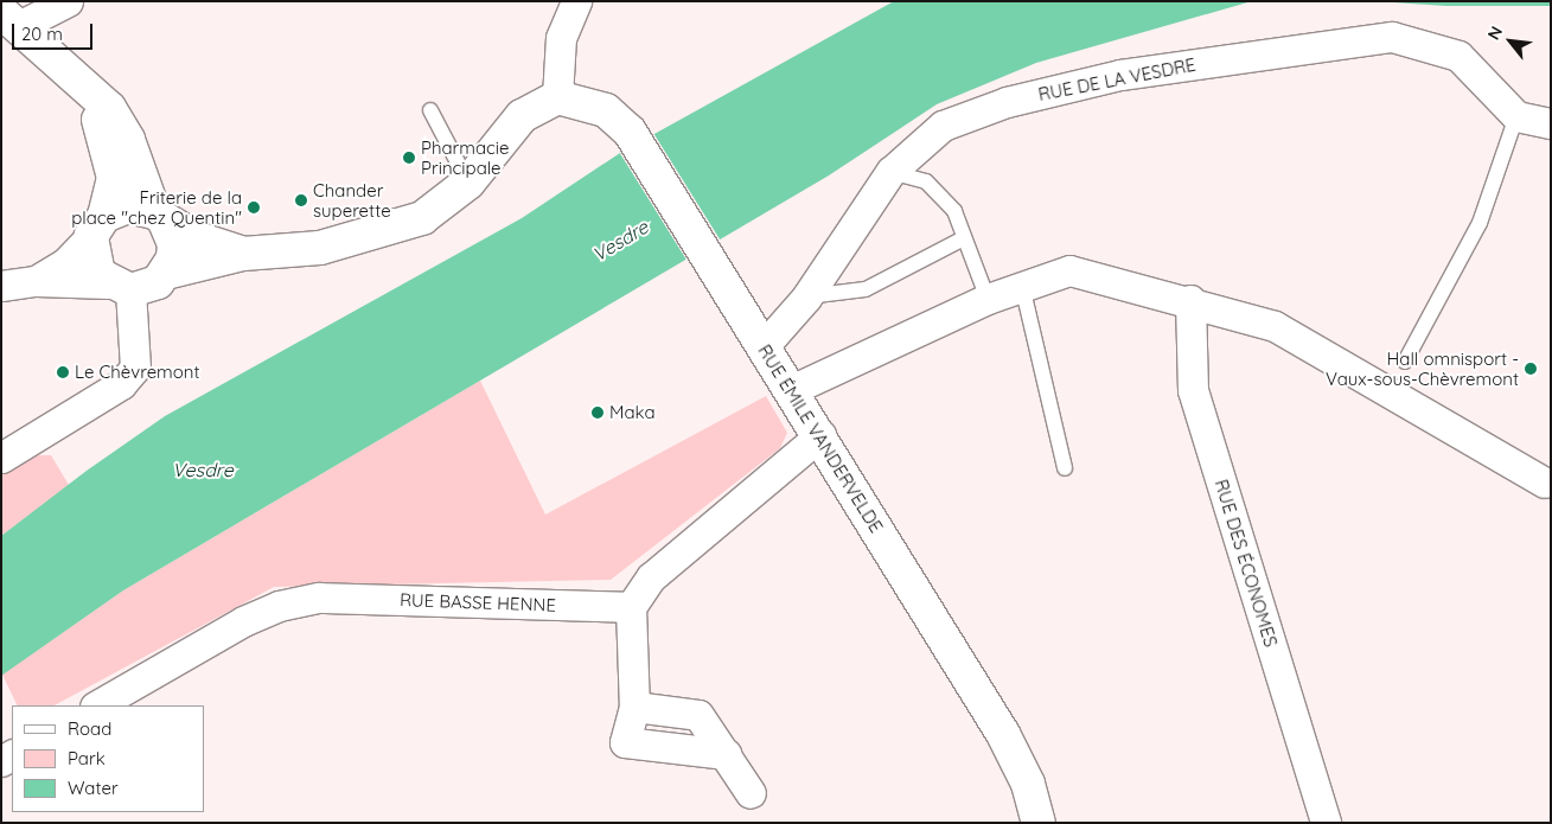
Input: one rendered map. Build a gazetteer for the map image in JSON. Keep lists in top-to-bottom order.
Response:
{
  "streets": {
    "main road": ["RUE ÉMILE VANDERVELDE"],
    "street": ["RUE DE LA VESDRE", "RUE DES ÉCONOMES", "RUE BASSE HENNE"]
  },
  "crossings": [
    ["RUE DE LA VESDRE", "RUE ÉMILE VANDERVELDE"]
  ],
  "water": ["Vesdre"],
  "places": [
    "Pharmacie Principale",
    "Chander superette",
    "Friterie de la place \"chez Quentin\"",
    "Hall omnisport - Vaux-sous-Chèvremont",
    "Le Chèvremont",
    "Maka"
  ],
  "legend": ["Road", "Park", "Water"],
  "scale_bar": "20 m",
  "north": "top left"
}
